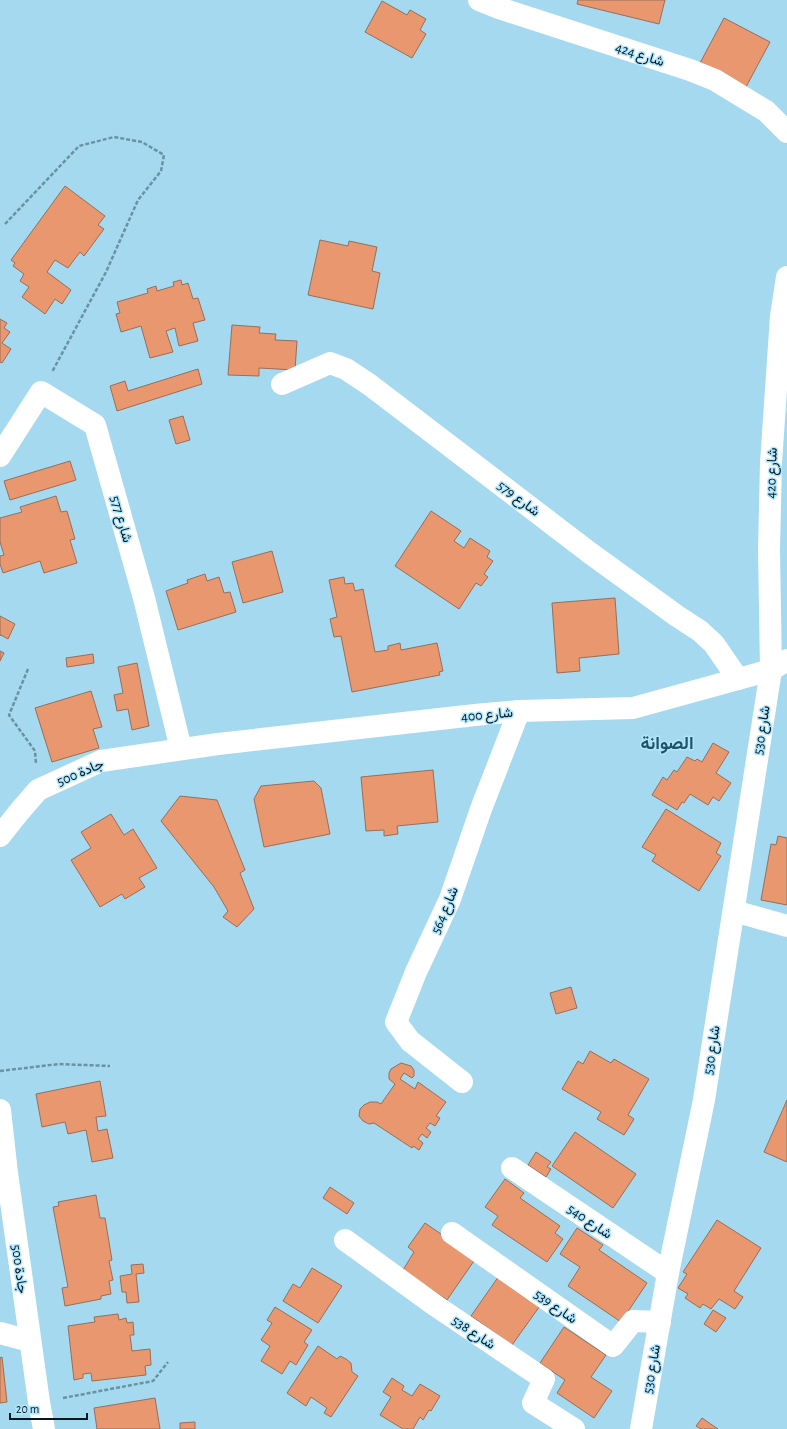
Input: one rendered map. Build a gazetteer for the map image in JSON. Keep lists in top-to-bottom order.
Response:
{
  "streets": {
    "street": [
      "شارع 424",
      "شارع 420",
      "شارع 579",
      "شارع 577",
      "شارع 400",
      "شارع 530",
      "جادة 500",
      "شارع 564",
      "شارع 540",
      "شارع 539",
      "شارع 538"
    ]
  },
  "crossings": [
    ["شارع 420", "شارع 400"],
    ["شارع 420", "شارع 530"],
    ["شارع 579", "شارع 400"],
    ["شارع 577", "شارع 400"],
    ["شارع 577", "جادة 500"],
    ["شارع 400", "شارع 530"],
    ["شارع 400", "جادة 500"],
    ["شارع 400", "شارع 564"],
    ["شارع 530", "شارع 540"],
    ["شارع 530", "شارع 539"]
  ],
  "districts": ["الصوانة"],
  "scale_bar": "20 m"
}
